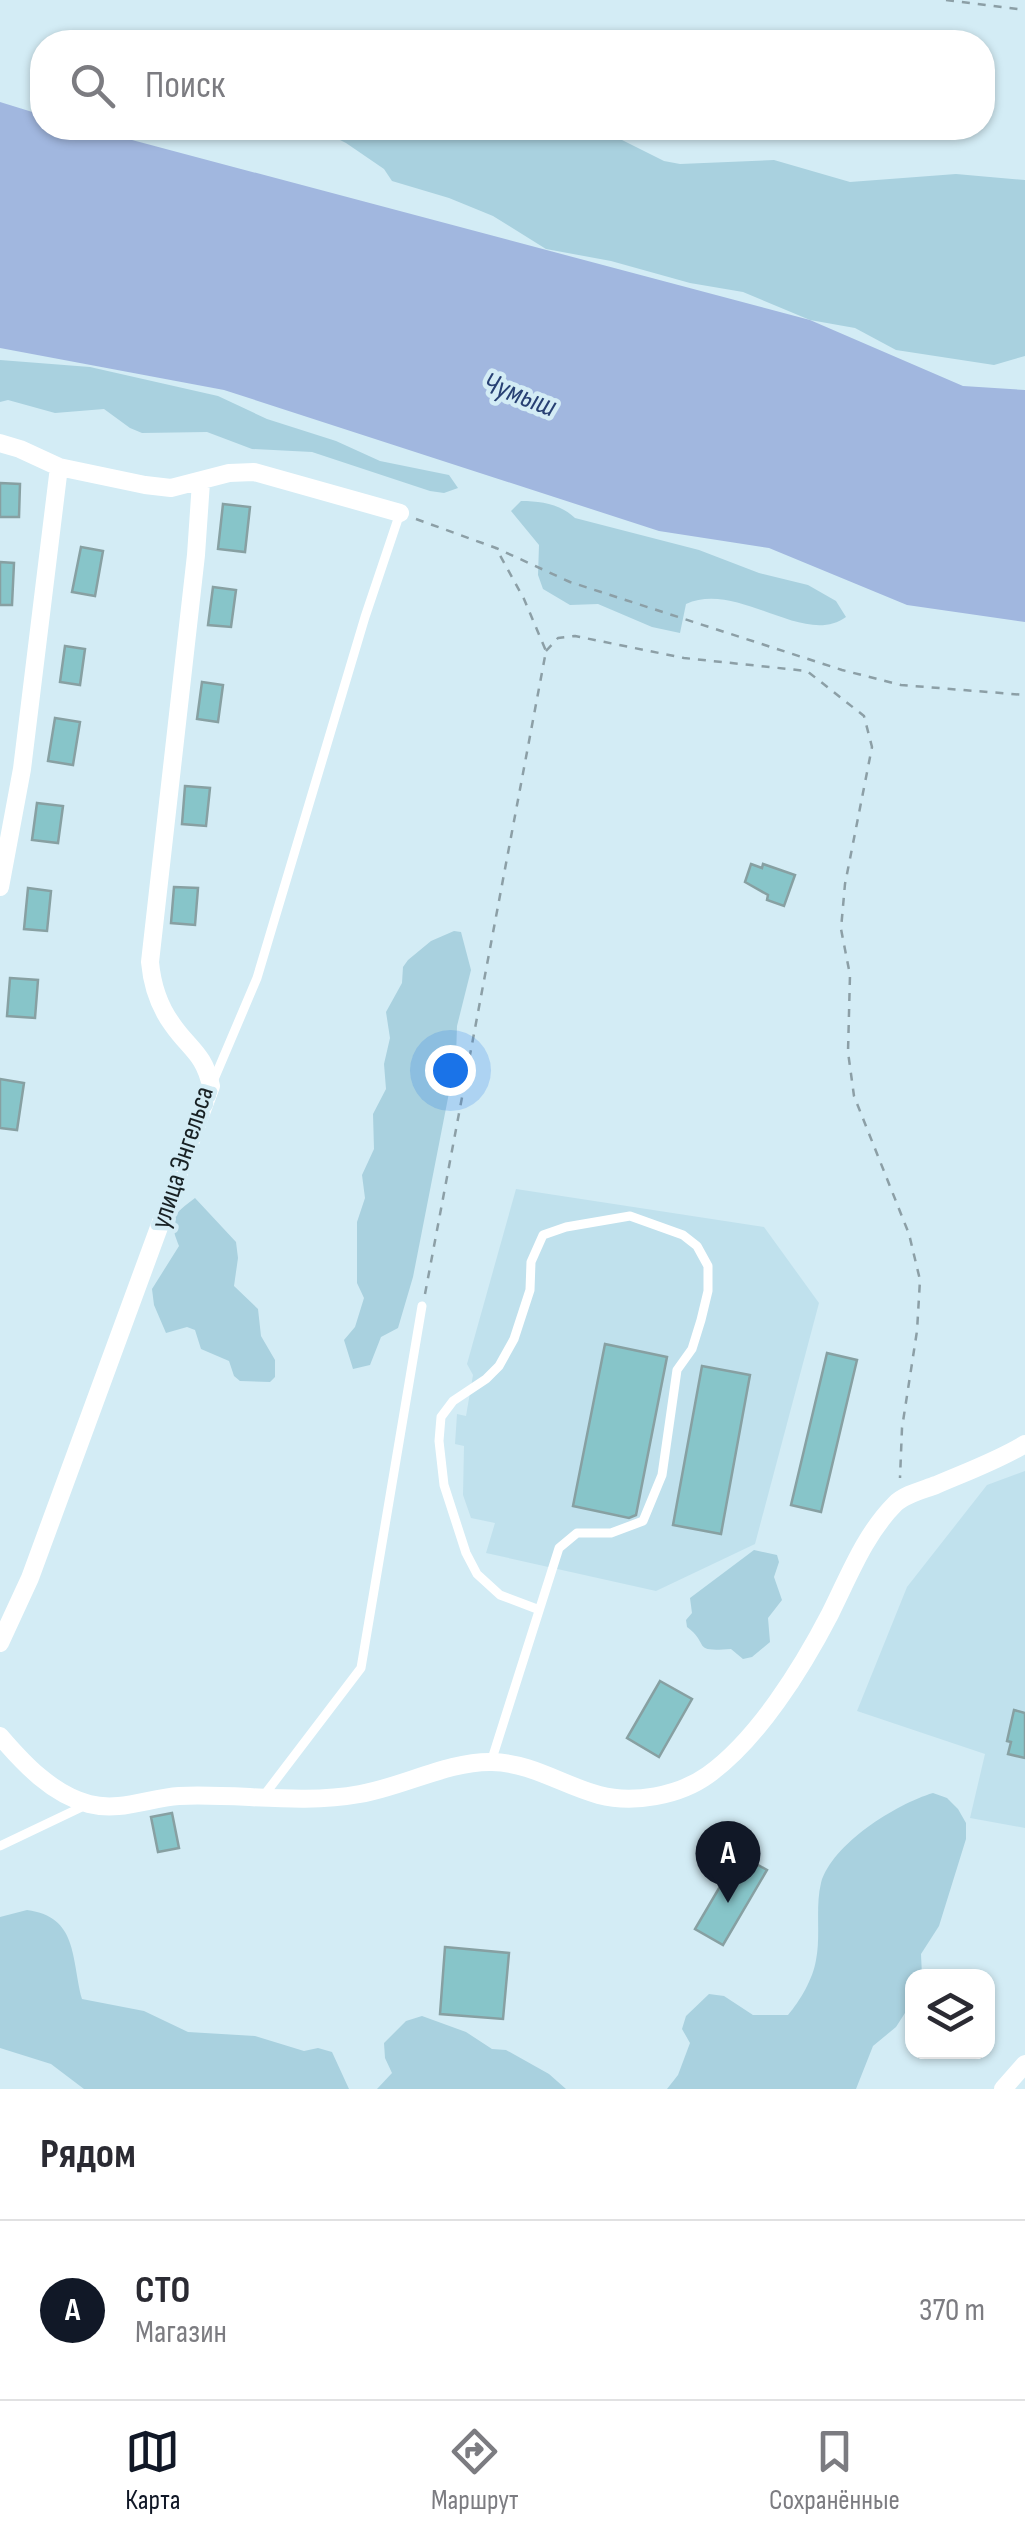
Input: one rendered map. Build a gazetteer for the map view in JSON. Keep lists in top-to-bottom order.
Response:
{
  "streets": {
    "street": ["улица Энгельса"]
  },
  "water": ["Чумыш"],
  "page": {
    "search": "Поиск",
    "pins": "A",
    "heading": "Рядом",
    "list": [
      {
        "mark": "A",
        "name": "СТО",
        "note": "Магазин",
        "value": "370 m"
      }
    ],
    "nav": ["Карта", "Маршрут", "Сохранённые"]
  }
}
